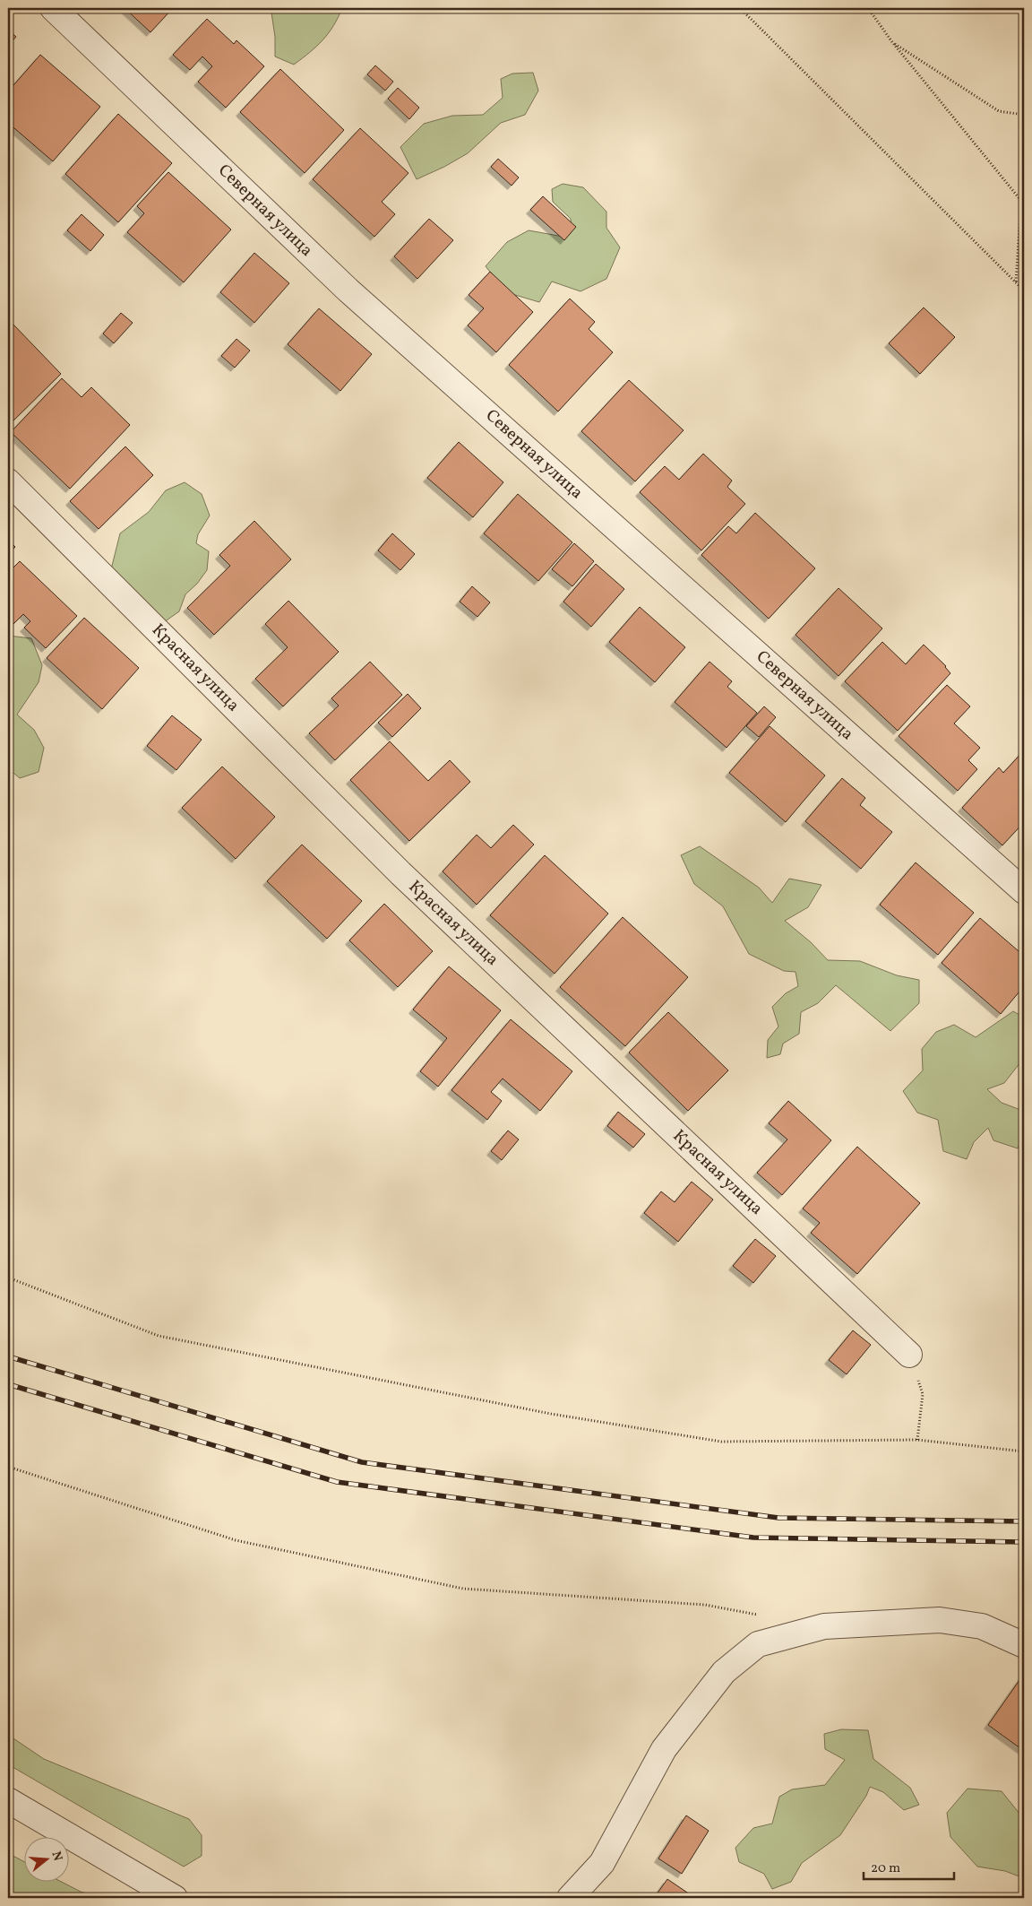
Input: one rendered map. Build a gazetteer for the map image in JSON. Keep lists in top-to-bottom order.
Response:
{
  "streets": {
    "street": ["Северная улица", "Красная улица"]
  },
  "scale_bar": "20 m",
  "north": "right"
}
